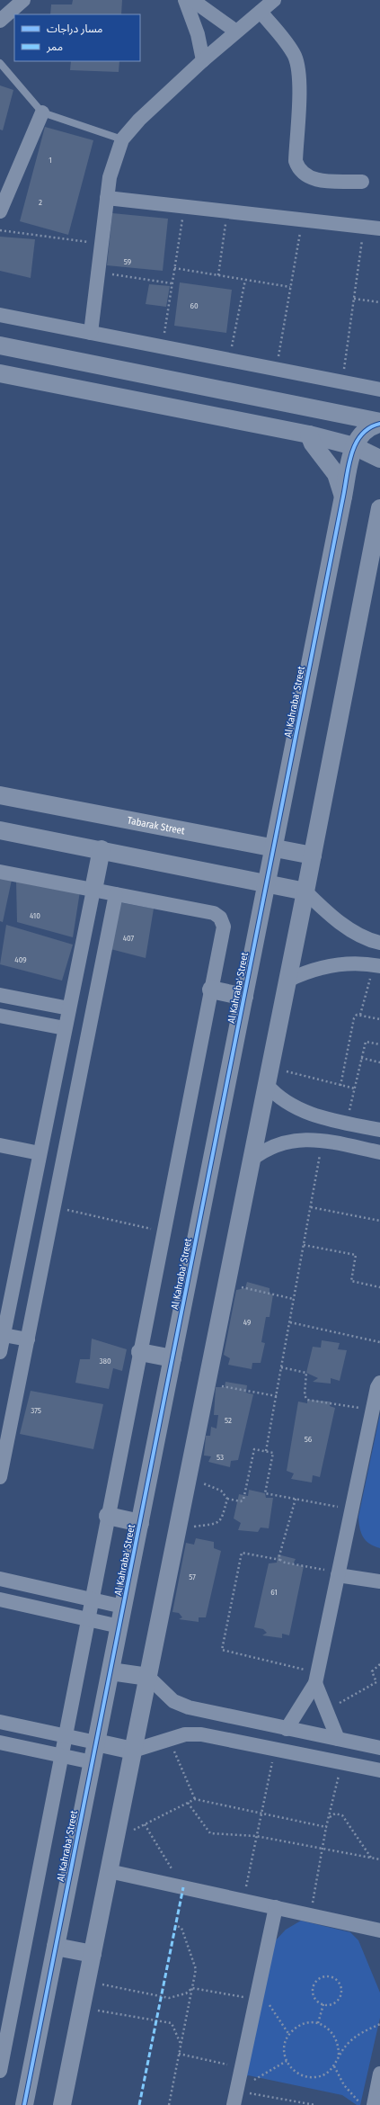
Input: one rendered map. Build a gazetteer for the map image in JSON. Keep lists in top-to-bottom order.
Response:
{
  "streets": {
    "street": ["Al Kahraba' Street", "Tabarak Street"]
  },
  "crossings": [
    ["Al Kahraba' Street", "Tabarak Street"]
  ],
  "house_numbers": [
    "1",
    "2",
    "59",
    "60",
    "410",
    "407",
    "409",
    "49",
    "380",
    "375",
    "52",
    "56",
    "53",
    "57",
    "61"
  ],
  "legend": ["مسار دراجات", "ممر"]
}
